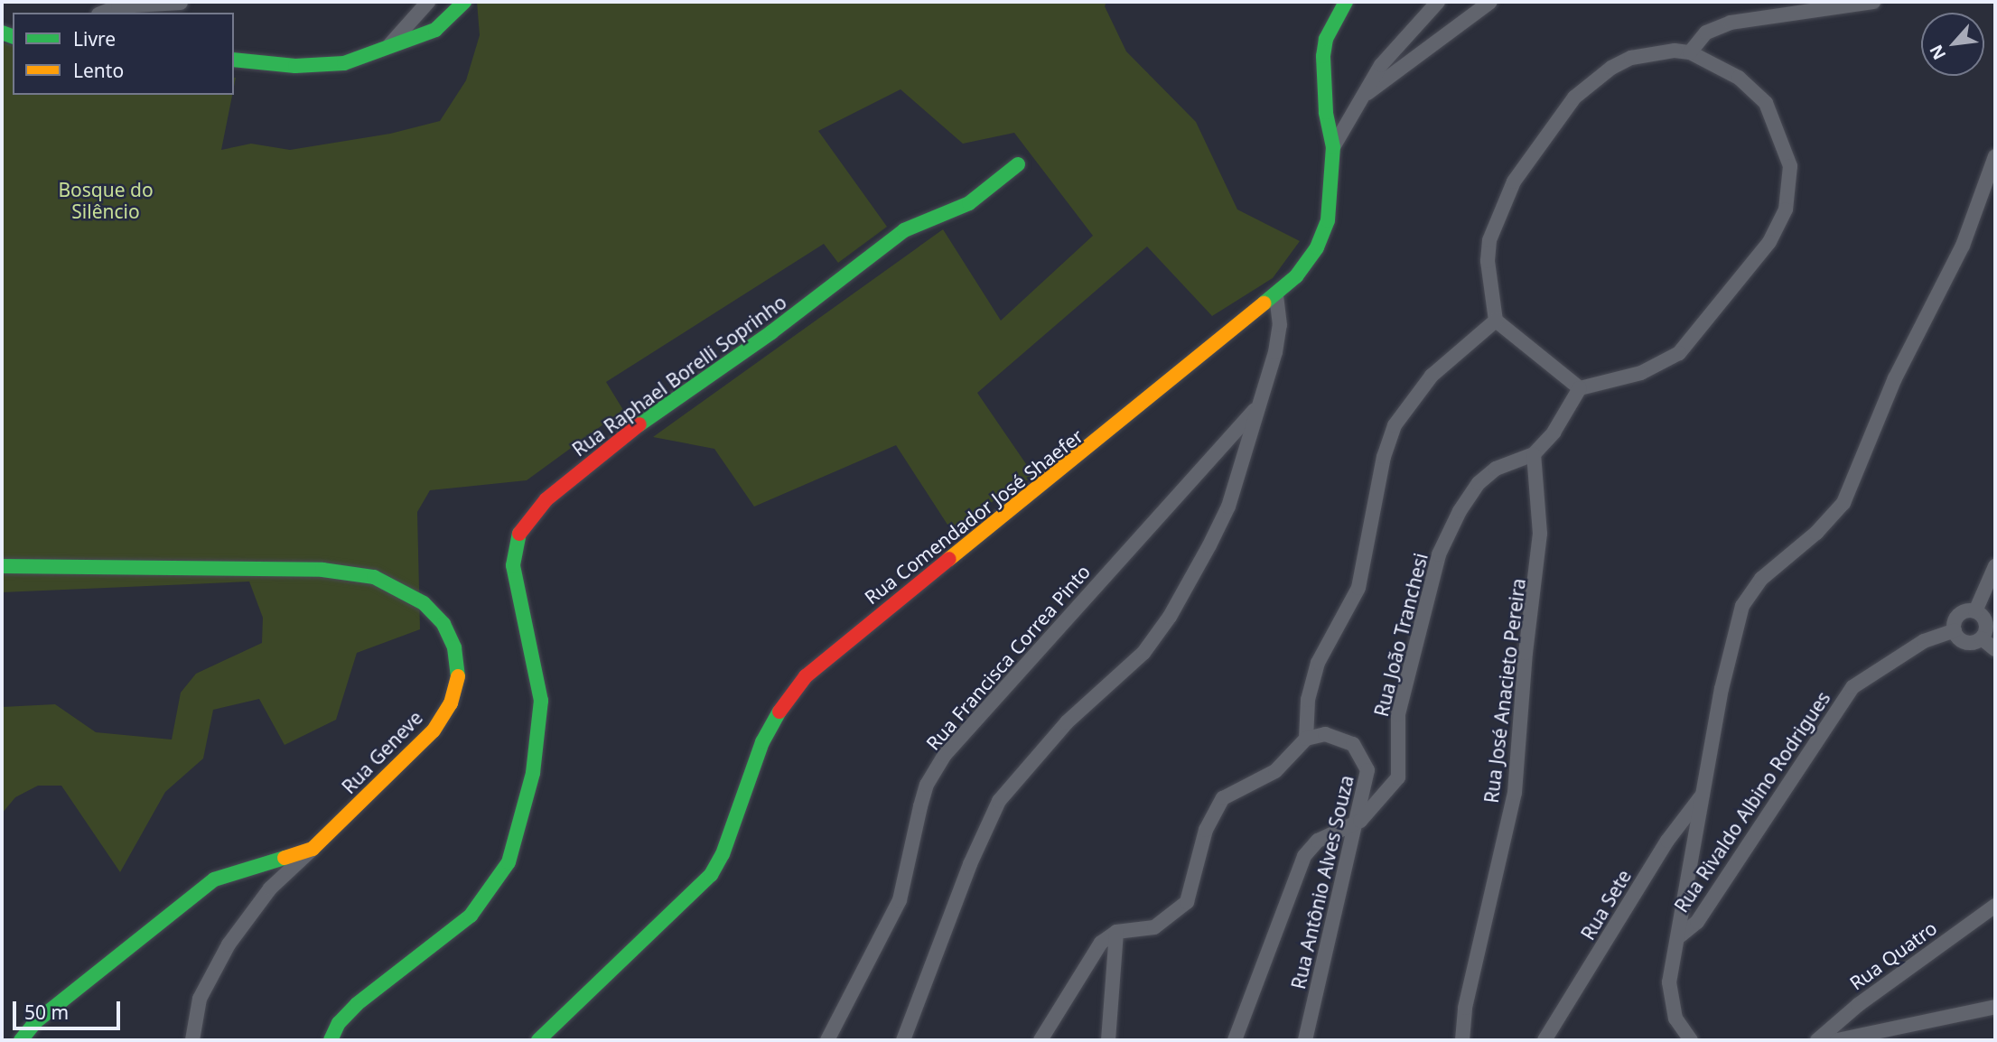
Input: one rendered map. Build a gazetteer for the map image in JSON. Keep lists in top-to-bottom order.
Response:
{
  "streets": {
    "street": [
      "Rua Raphael Borelli Soprinho",
      "Rua Comendador José Shaefer",
      "Rua João Tranchesi",
      "Rua Francisca Correa Pinto",
      "Rua José Anacieto Pereira",
      "Rua Geneve",
      "Rua Rivaldo Albino Rodrigues",
      "Rua Antônio Alves Souza",
      "Rua Sete",
      "Rua Quatro"
    ]
  },
  "crossings": [
    ["Rua João Tranchesi", "Rua José Anacieto Pereira"],
    ["Rua João Tranchesi", "Rua Antônio Alves Souza"]
  ],
  "parks": ["Bosque do Silêncio"],
  "legend": ["Livre", "Lento"],
  "scale_bar": "50 m",
  "north": "bottom left"
}
